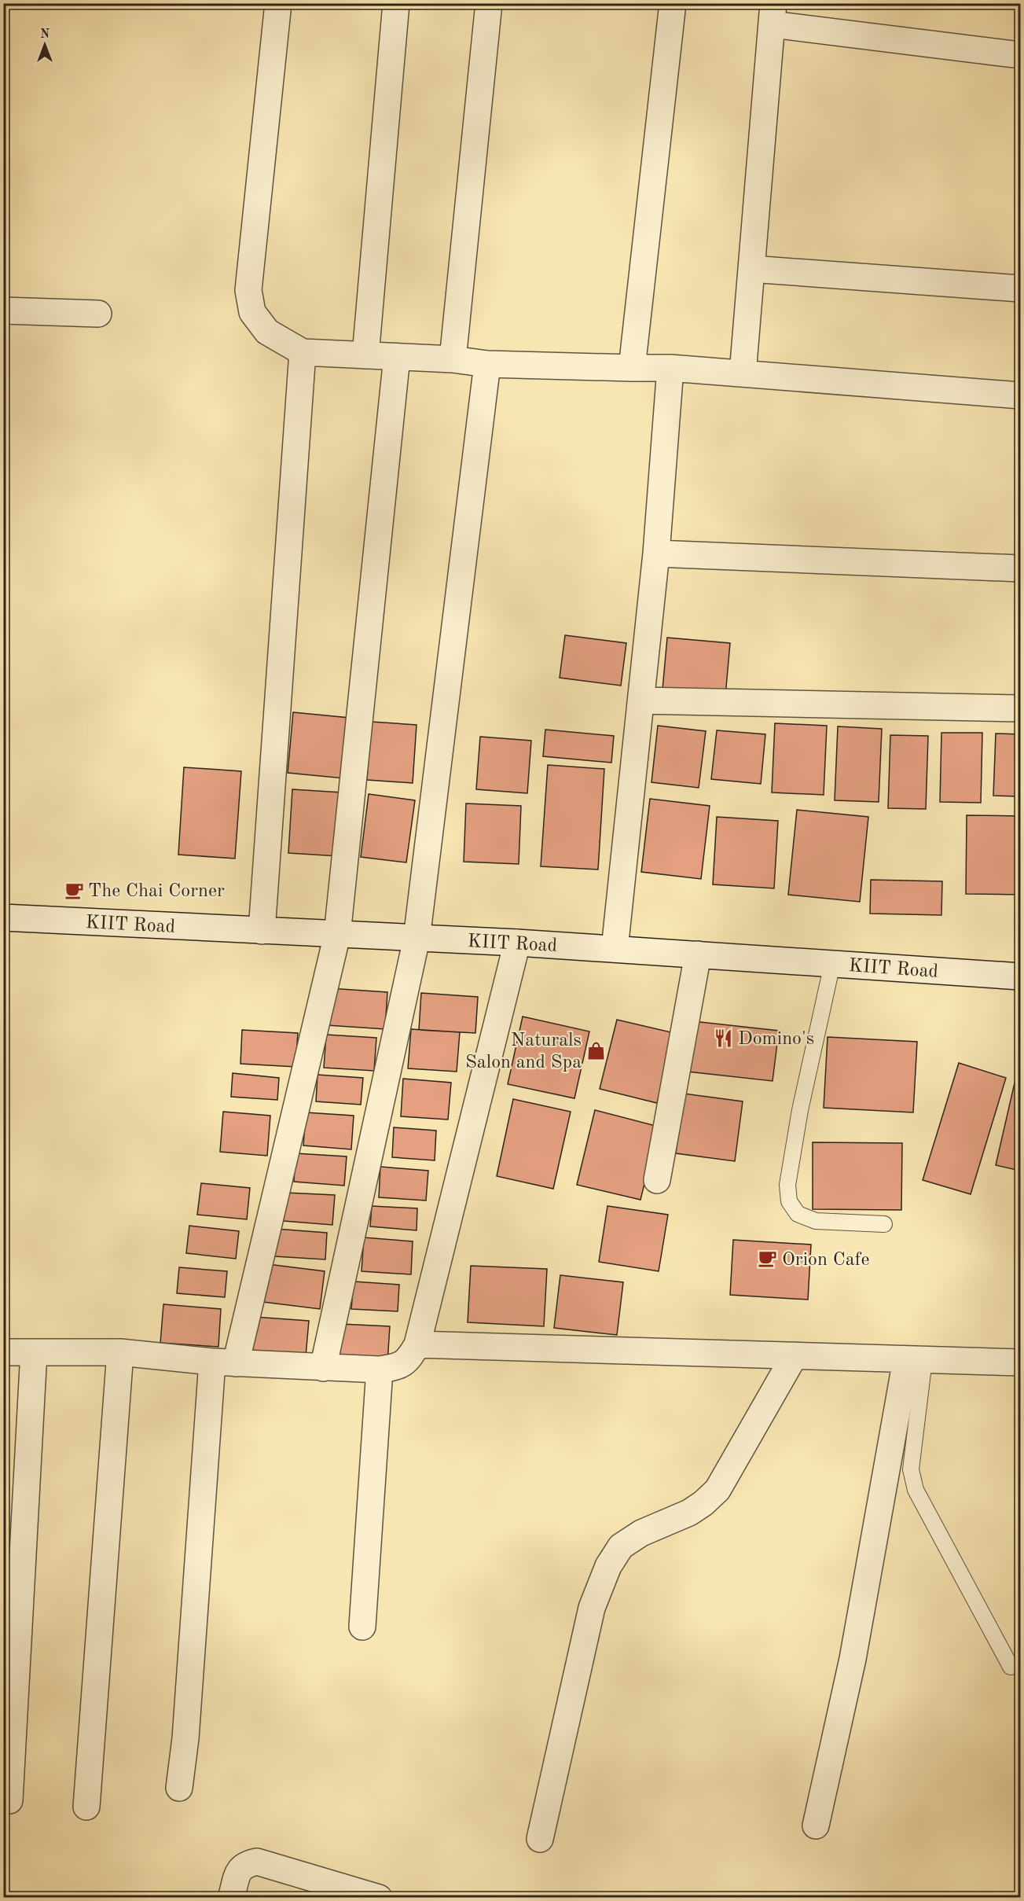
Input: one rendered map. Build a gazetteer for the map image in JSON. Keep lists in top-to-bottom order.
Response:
{
  "streets": {
    "street": ["KIIT Road"]
  },
  "places": {
    "cafe": ["The Chai Corner", "Orion Cafe"],
    "restaurant": ["Domino's"],
    "shop": ["Naturals Salon and Spa"]
  },
  "north": "top"
}
